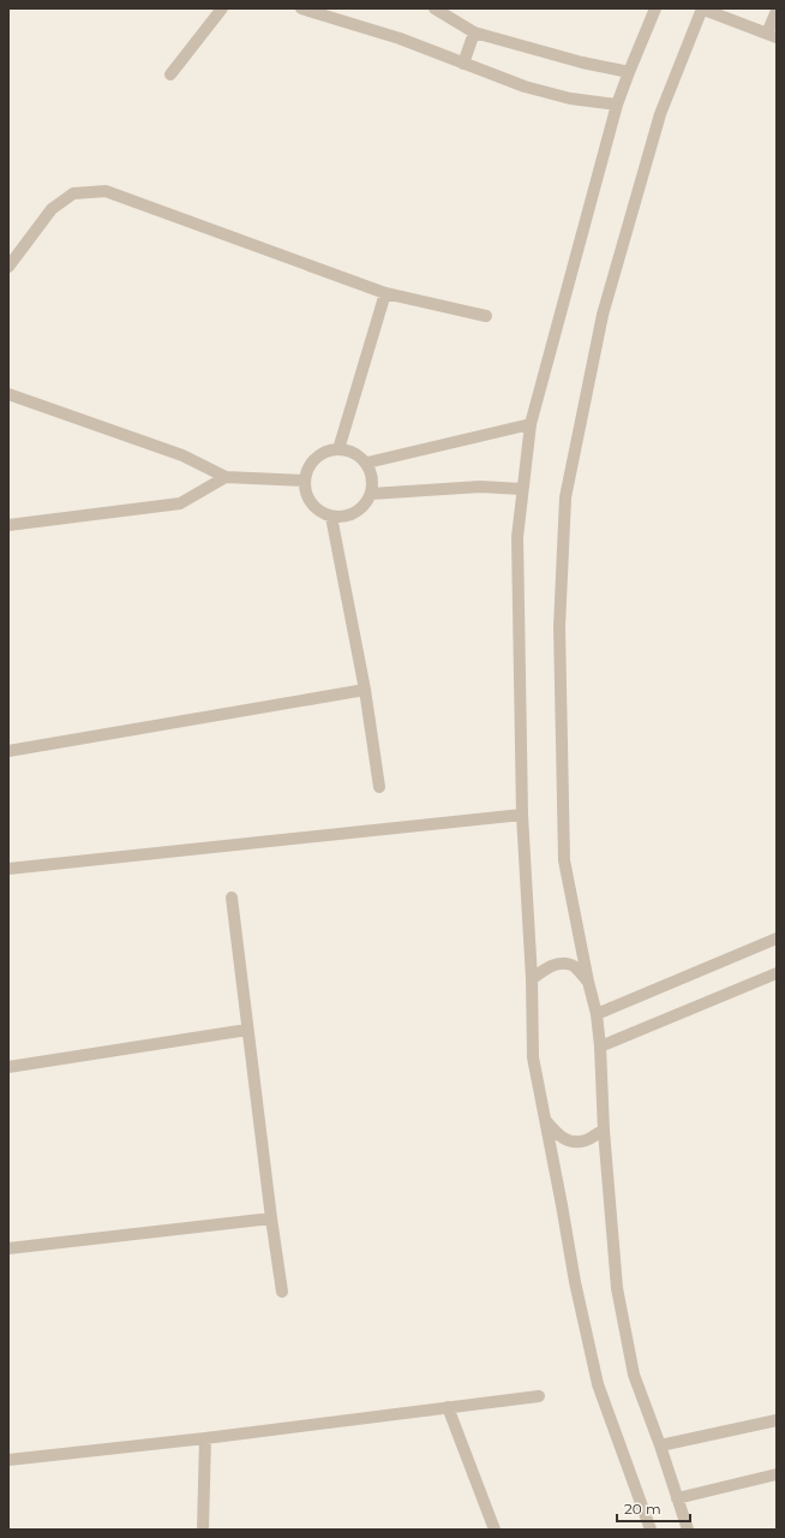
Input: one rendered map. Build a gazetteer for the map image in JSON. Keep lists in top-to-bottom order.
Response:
{
  "scale_bar": "20 m"
}
